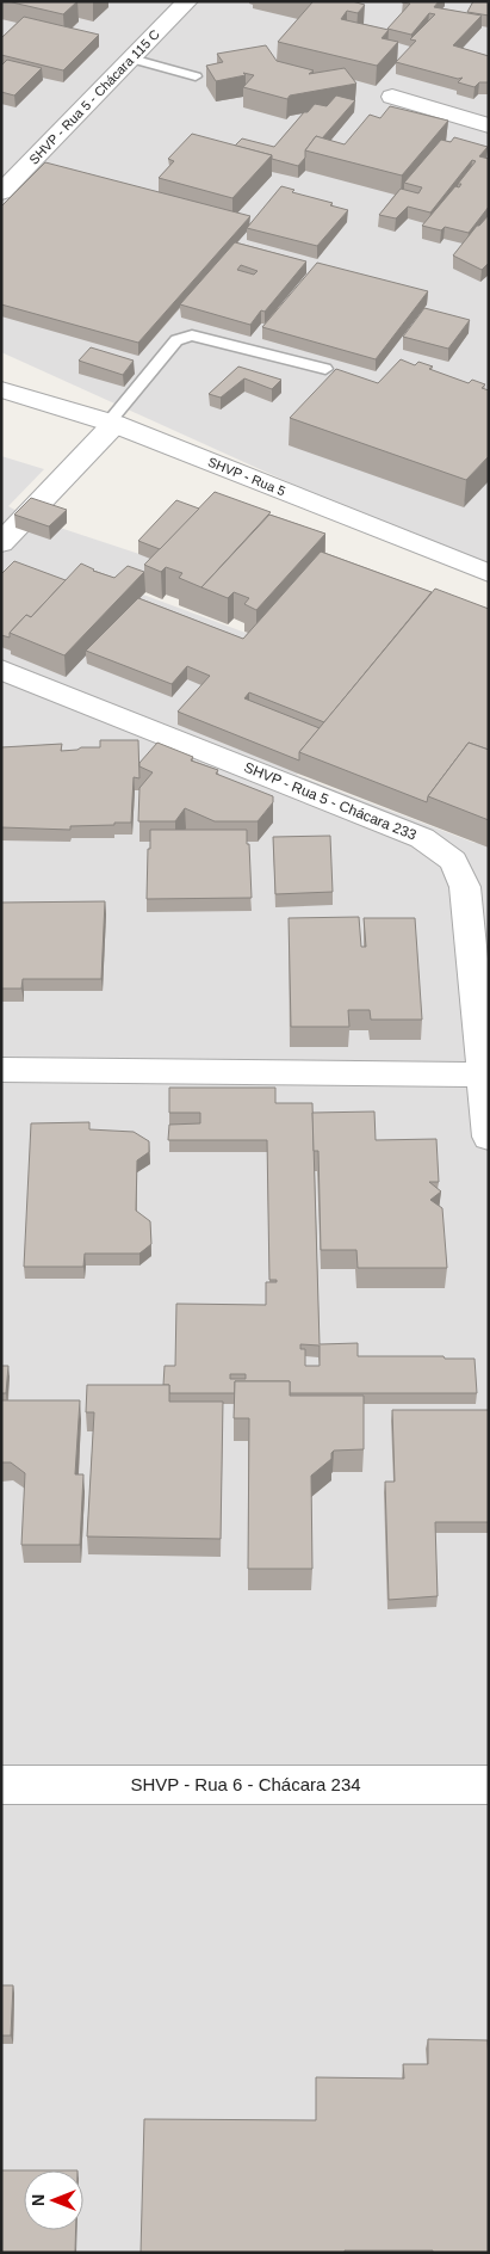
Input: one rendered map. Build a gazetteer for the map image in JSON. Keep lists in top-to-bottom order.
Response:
{
  "streets": {
    "street": [
      "SHVP - Rua 5 - Chácara 115 C",
      "SHVP - Rua 5",
      "SHVP - Rua 5 - Chácara 233",
      "SHVP - Rua 6 - Chácara 234"
    ]
  },
  "north": "left"
}
